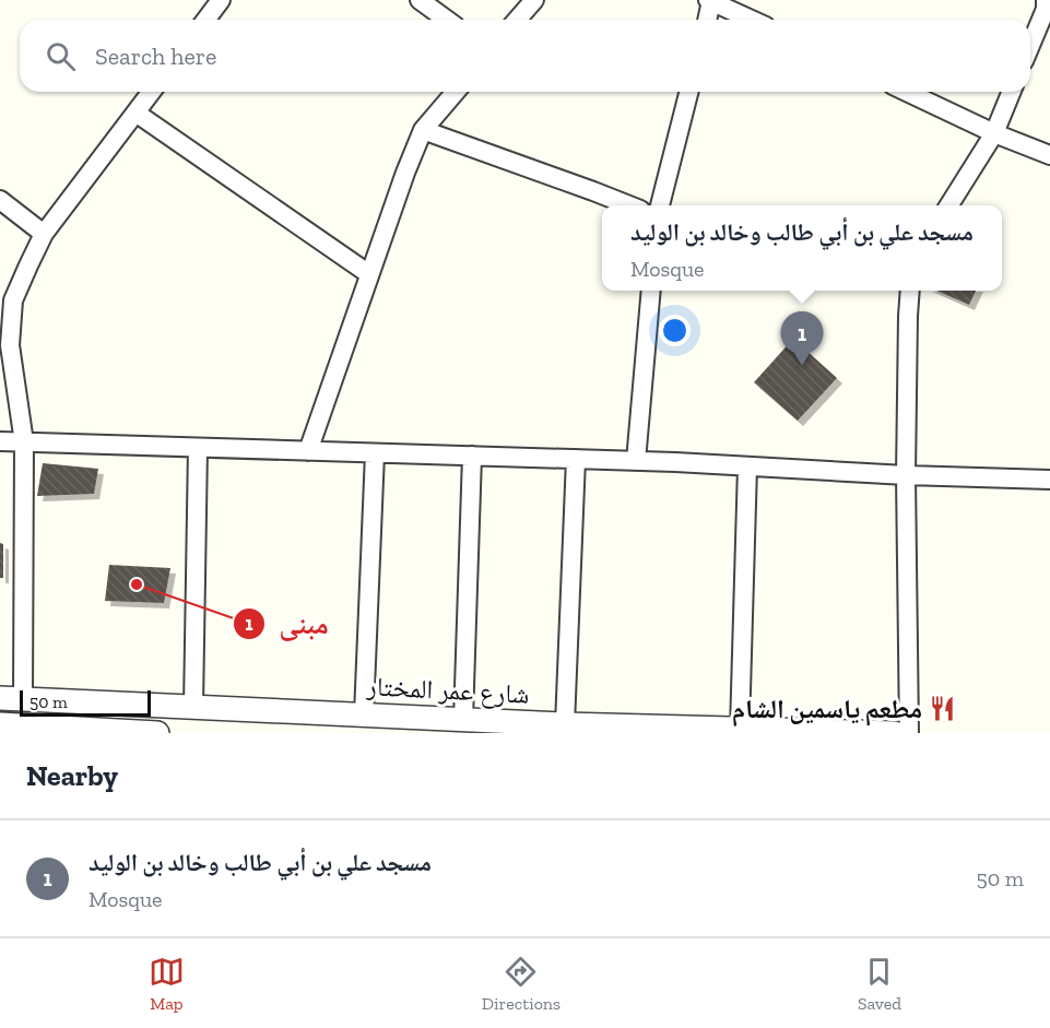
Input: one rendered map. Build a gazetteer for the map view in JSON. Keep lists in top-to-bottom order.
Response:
{
  "streets": {
    "street": ["شارع عمر المختار"]
  },
  "places": {
    "other": ["مبنى"],
    "restaurant": ["مطعم ياسمين الشام"]
  },
  "scale_bar": "50 m",
  "page": {
    "search": "Search here",
    "popup": ["مسجد علي بن أبي طالب وخالد بن الوليد", "Mosque"],
    "pins": "1",
    "scale": "50 m",
    "heading": "Nearby",
    "list": [
      {
        "mark": "1",
        "name": "مسجد علي بن أبي طالب وخالد بن الوليد",
        "note": "Mosque",
        "value": "50 m"
      }
    ],
    "nav": ["Map", "Directions", "Saved"]
  }
}
